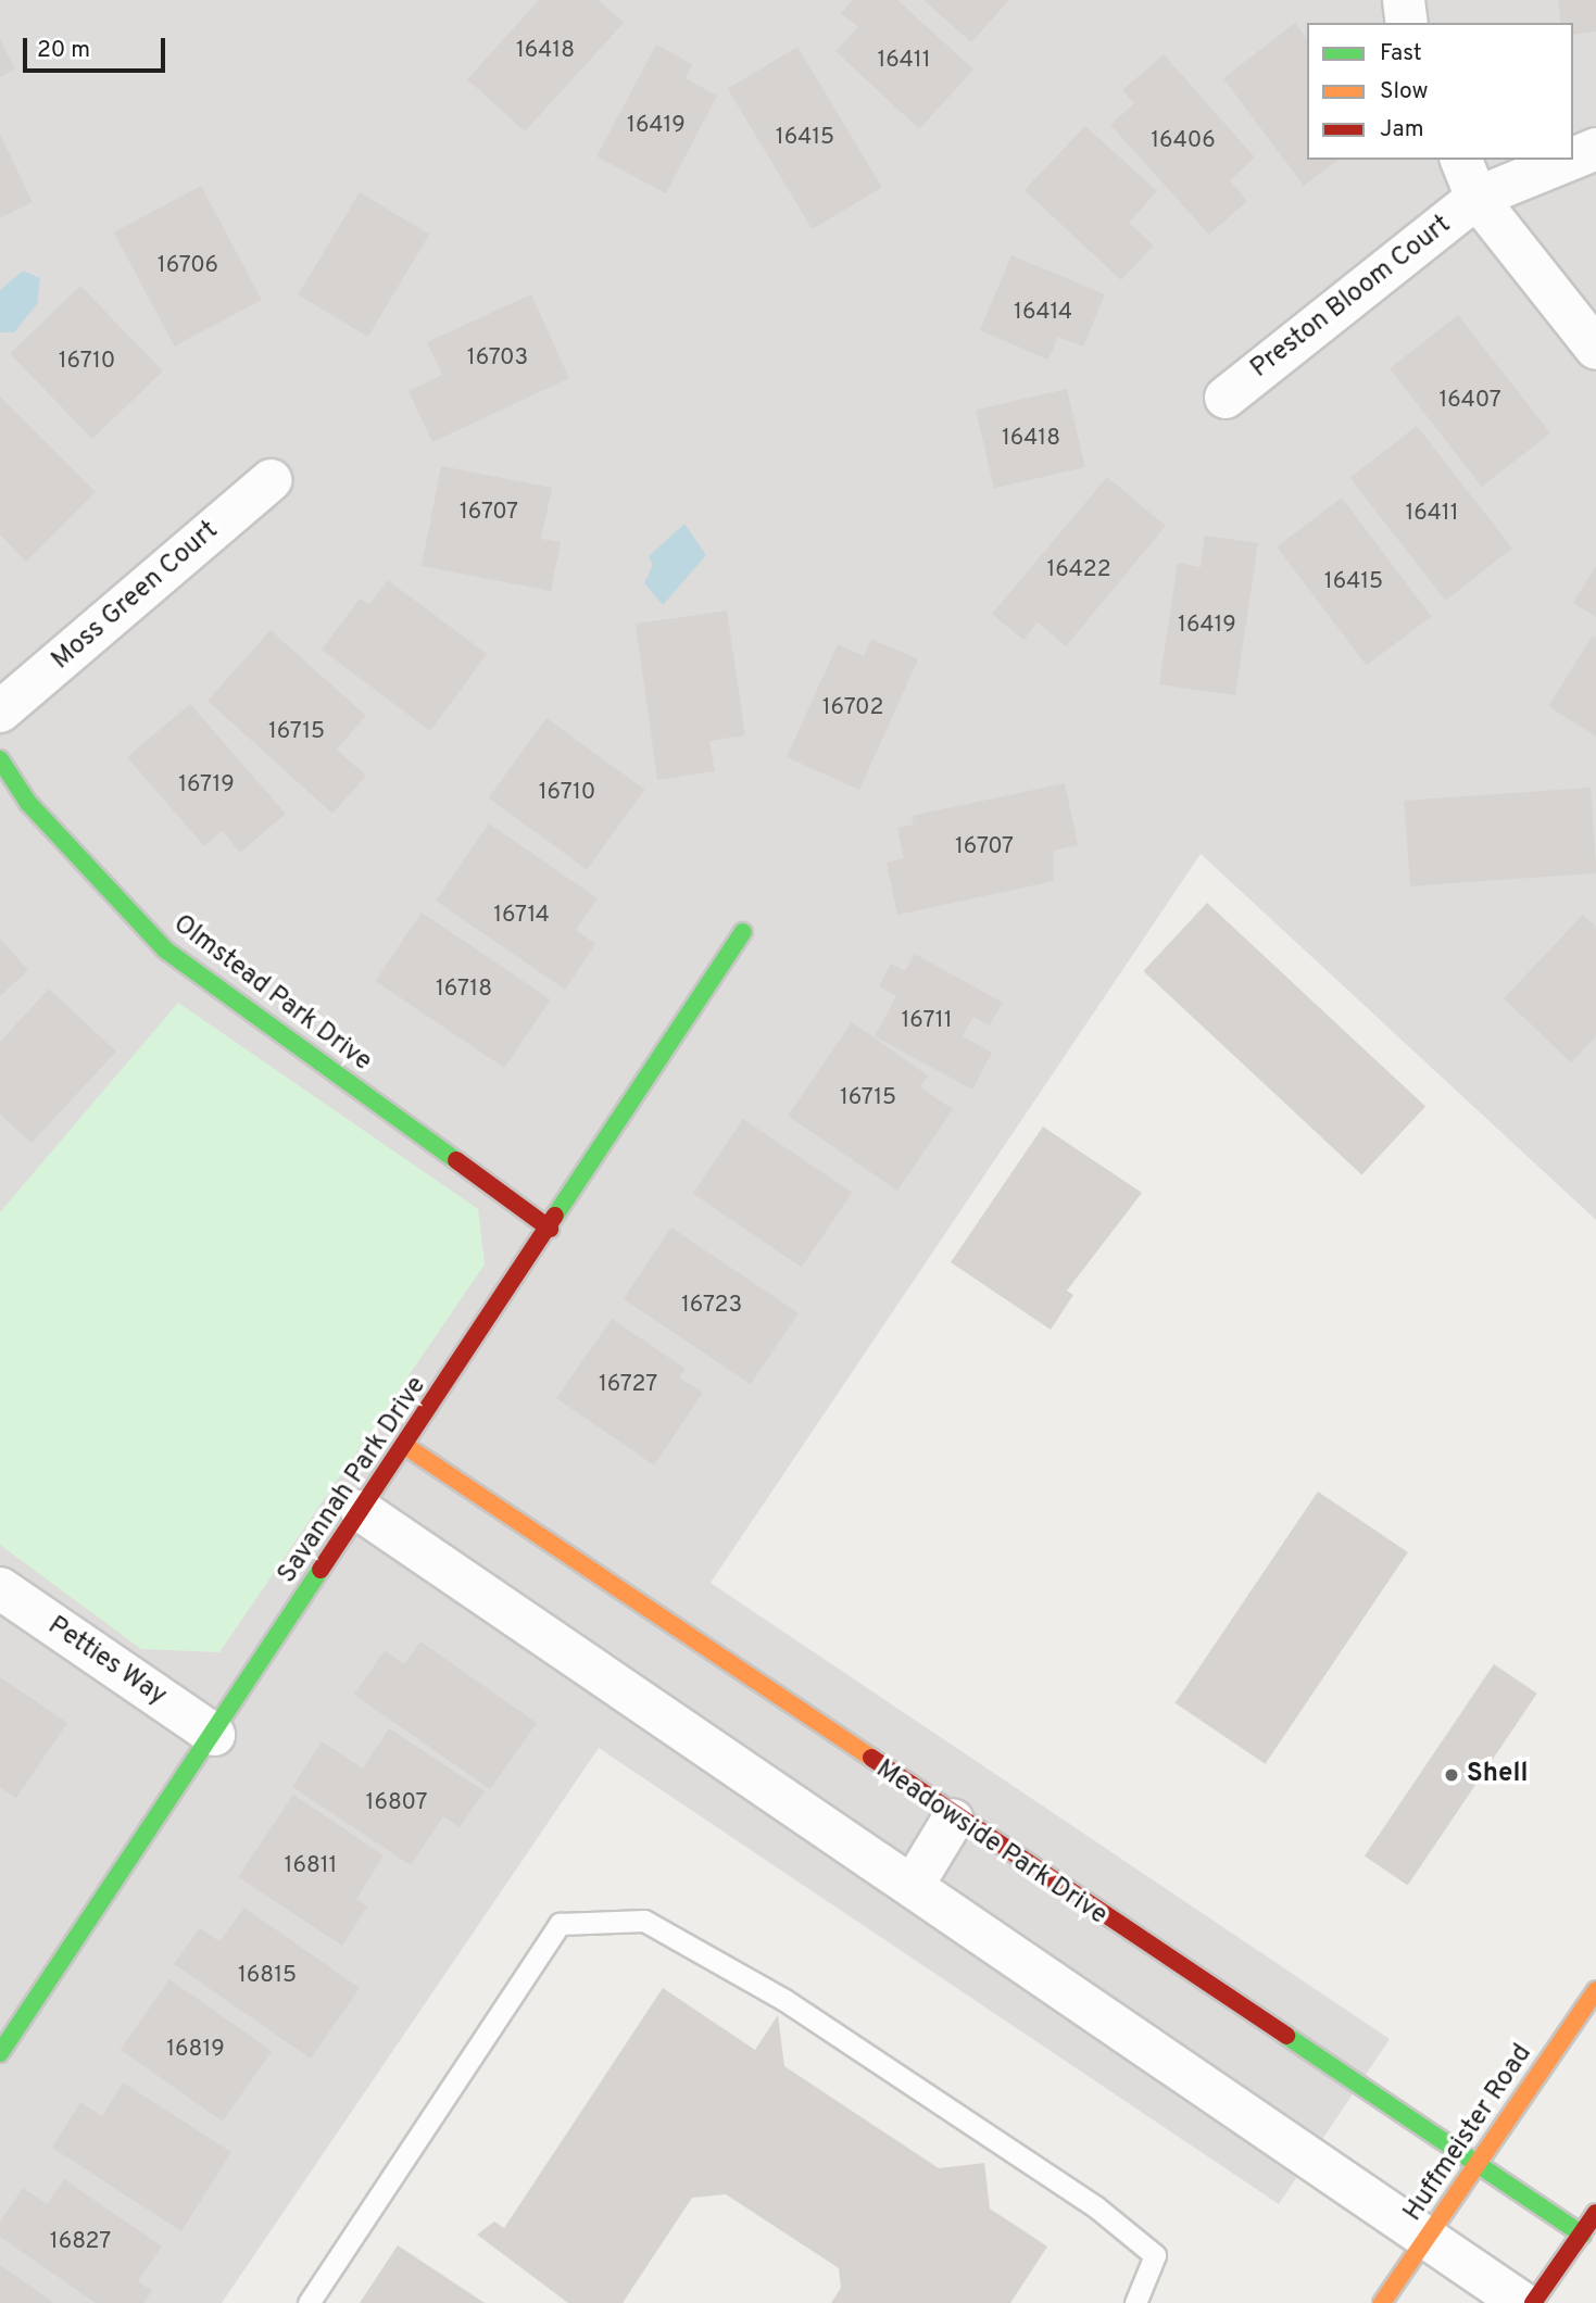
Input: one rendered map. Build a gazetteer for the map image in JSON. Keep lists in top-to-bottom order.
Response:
{
  "streets": {
    "street": [
      "Preston Bloom Court",
      "Moss Green Court",
      "Olmstead Park Drive",
      "Savannah Park Drive",
      "Petties Way",
      "Meadowside Park Drive",
      "Huffmeister Road"
    ]
  },
  "crossings": [
    ["Olmstead Park Drive", "Savannah Park Drive"],
    ["Savannah Park Drive", "Petties Way"],
    ["Savannah Park Drive", "Meadowside Park Drive"],
    ["Meadowside Park Drive", "Huffmeister Road"]
  ],
  "places": ["Shell"],
  "house_numbers": [
    "16418",
    "16411",
    "16419",
    "16415",
    "16406",
    "16706",
    "16414",
    "16703",
    "16710",
    "16407",
    "16418",
    "16707",
    "16411",
    "16422",
    "16415",
    "16419",
    "16702",
    "16715",
    "16719",
    "16710",
    "16707",
    "16714",
    "16718",
    "16711",
    "16715",
    "16723",
    "16727",
    "16807",
    "16811",
    "16815",
    "16819",
    "16827"
  ],
  "legend": ["Fast", "Slow", "Jam"],
  "scale_bar": "20 m"
}
